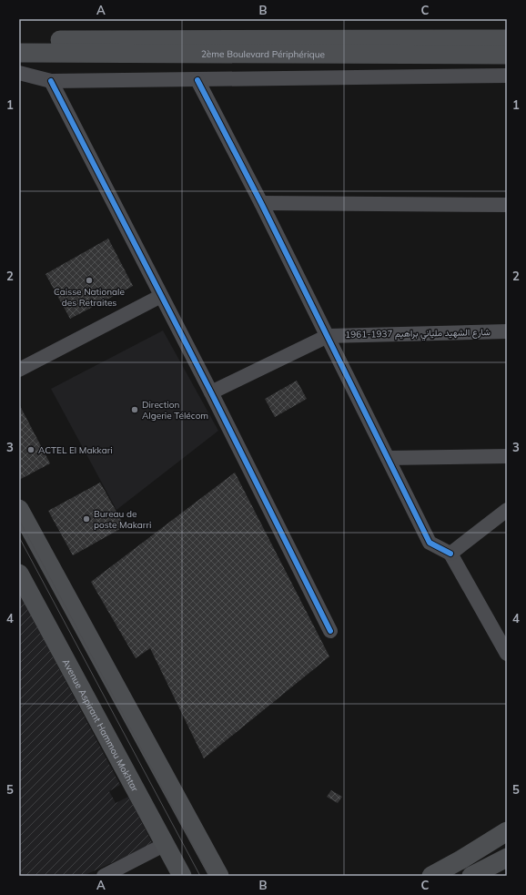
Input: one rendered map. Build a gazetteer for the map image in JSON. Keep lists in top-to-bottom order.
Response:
{
  "streets": {
    "main road": ["2ème Boulevard Périphérique", "Avenue Aspirant Hammou Mokhtar"],
    "street": ["شارع الشهيد ملياني براهيم 1937-1961"]
  },
  "places": [
    "Caisse Nationale des Retraites",
    "Direction Algerie Télécom",
    "ACTEL El Makkari",
    "Bureau de poste Makarri"
  ],
  "grid": {
    "columns": ["A", "B", "C"],
    "rows": [
      "1",
      "2",
      "3",
      "4",
      "5"
    ]
  }
}
